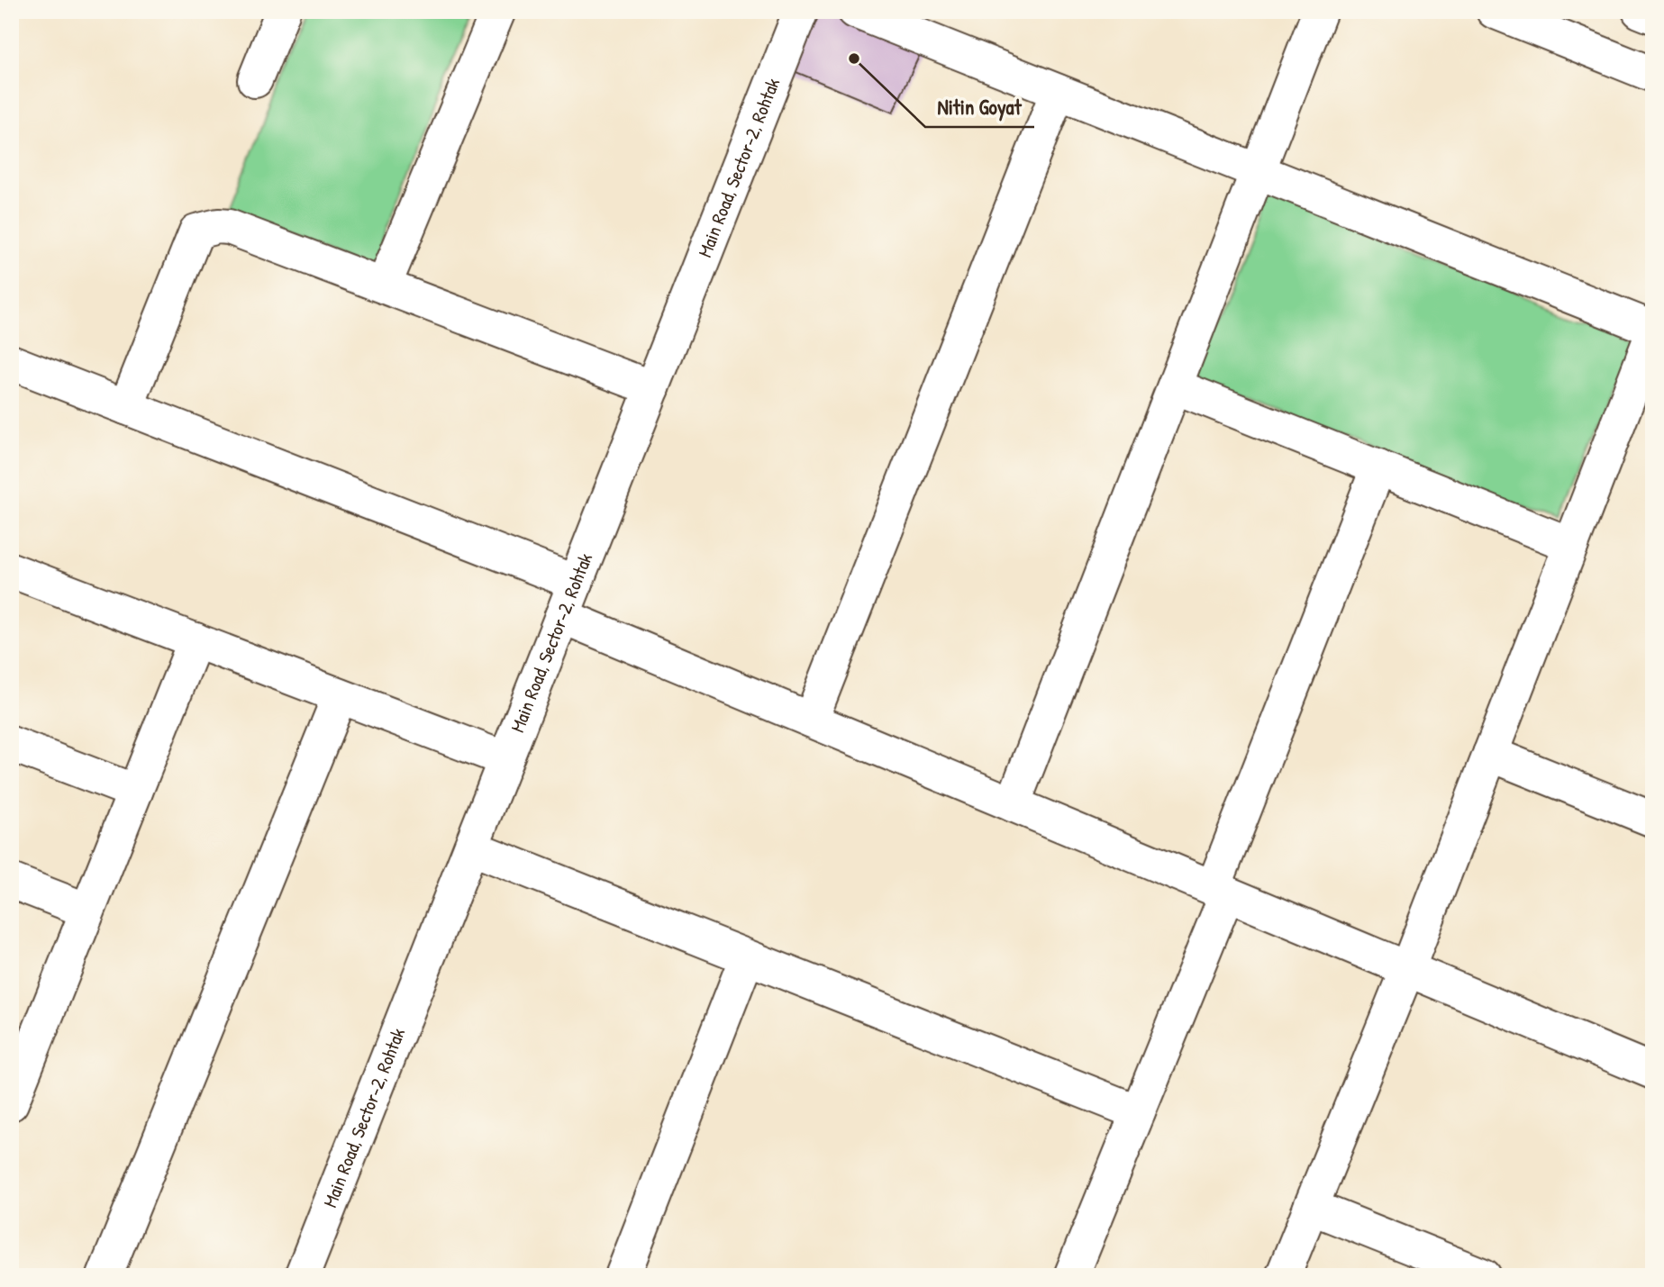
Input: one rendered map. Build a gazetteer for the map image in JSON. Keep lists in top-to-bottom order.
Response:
{
  "streets": {
    "street": ["Main Road, Sector-2, Rohtak"]
  },
  "places": ["Nitin Goyat"]
}
